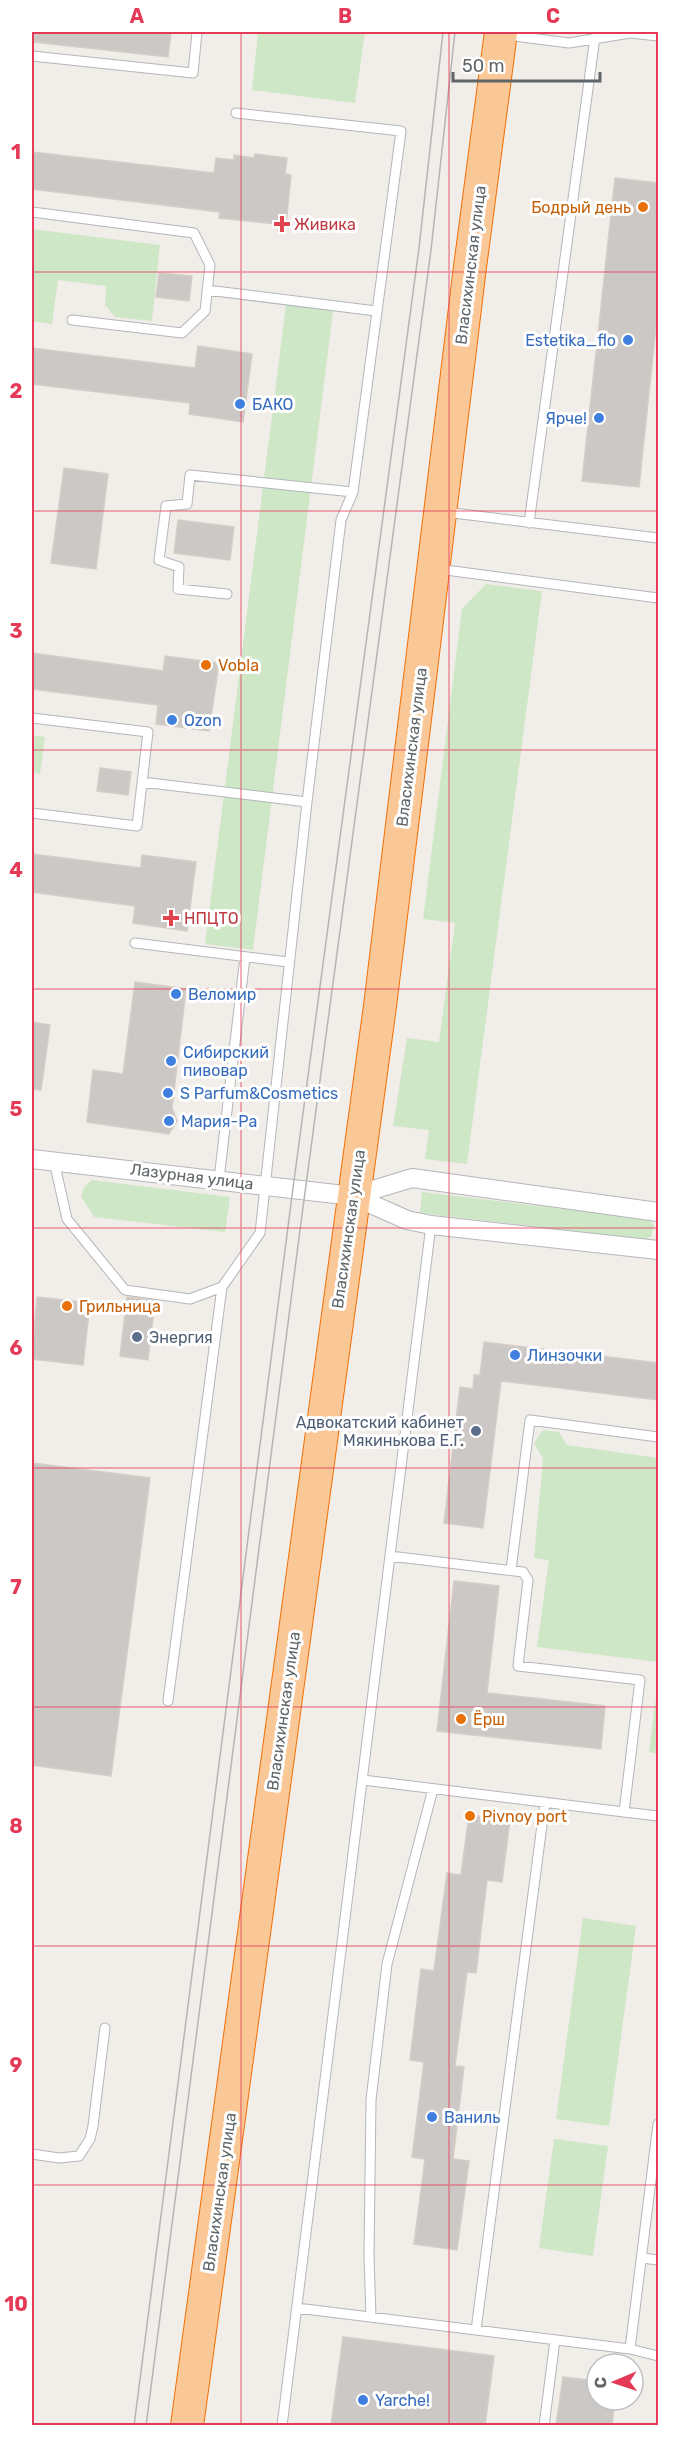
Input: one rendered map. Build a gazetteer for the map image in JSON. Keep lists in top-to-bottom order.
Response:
{
  "streets": {
    "highway": ["Власихинская улица"],
    "street": ["Лазурная улица"]
  },
  "crossings": [
    ["Власихинская улица", "Лазурная улица"]
  ],
  "places": {
    "other": [
      "Бодрый день",
      "Estetika_flo",
      "БАКО",
      "Ярче!",
      "Vobla",
      "Ozon",
      "Веломир",
      "Сибирский пивовар",
      "S Parfum&Cosmetics",
      "Мария-Ра",
      "Грильница",
      "Энергия",
      "Линзочки",
      "Адвокатский кабинет Мякинькова Е.Г.",
      "Ёрш",
      "Pivnoy port",
      "Ваниль",
      "Yarche!"
    ],
    "health": ["Живика", "НПЦТО"]
  },
  "scale_bar": "50 m",
  "north": "left",
  "grid": {
    "columns": ["A", "B", "C"],
    "rows": [
      "1",
      "2",
      "3",
      "4",
      "5",
      "6",
      "7",
      "8",
      "9",
      "10"
    ]
  }
}
